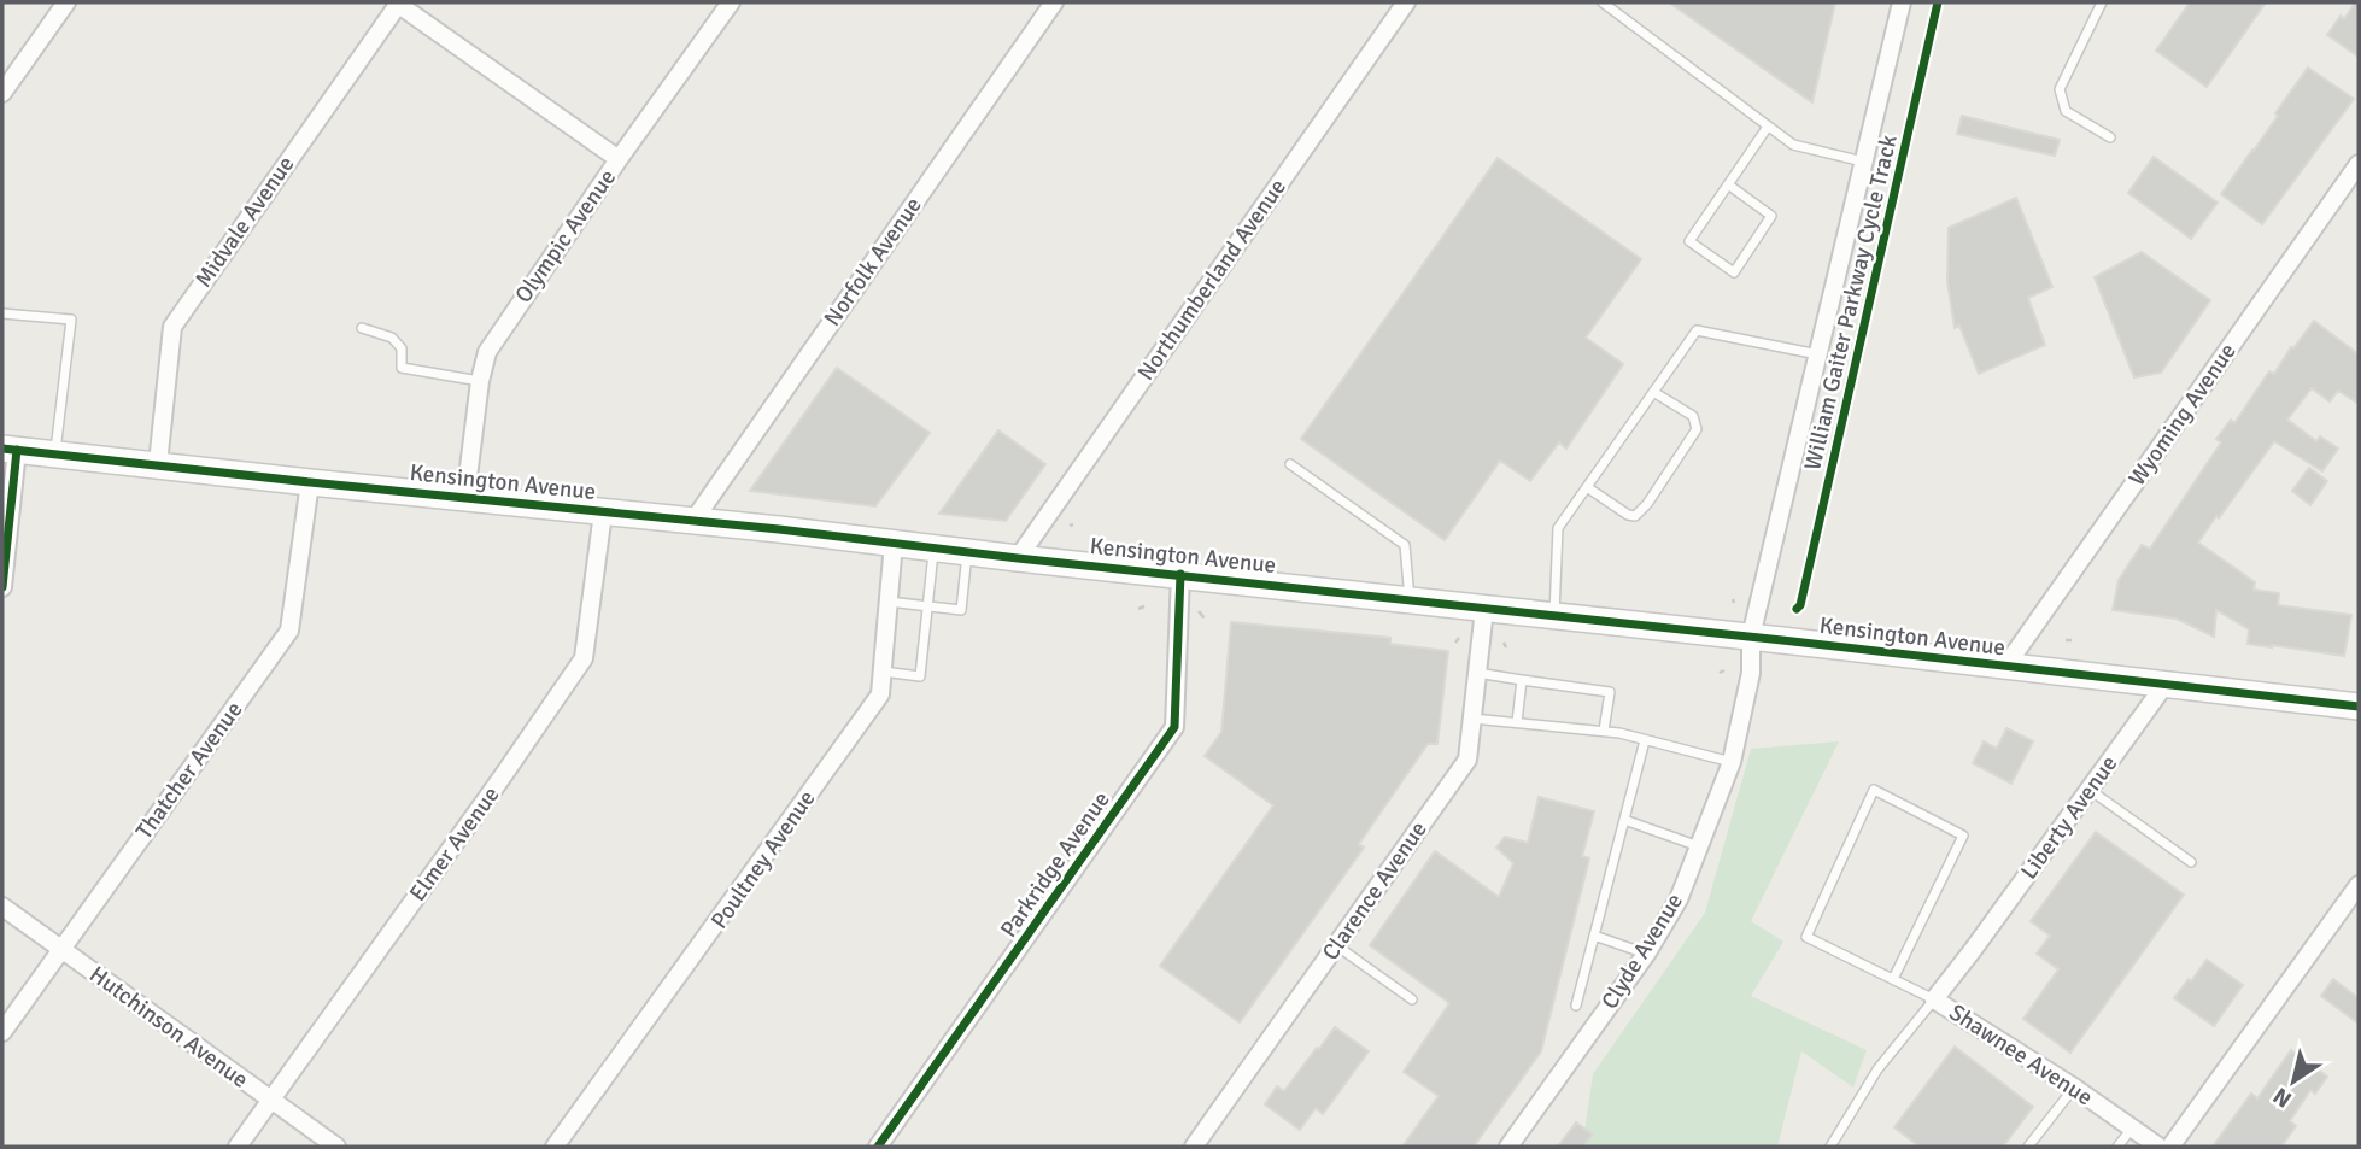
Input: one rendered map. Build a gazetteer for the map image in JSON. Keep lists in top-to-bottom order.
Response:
{
  "streets": {
    "street": [
      "Midvale Avenue",
      "Olympic Avenue",
      "Norfolk Avenue",
      "Northumberland Avenue",
      "Wyoming Avenue",
      "Kensington Avenue",
      "Thatcher Avenue",
      "Liberty Avenue",
      "Elmer Avenue",
      "Poultney Avenue",
      "Parkridge Avenue",
      "Clarence Avenue",
      "Clyde Avenue",
      "Hutchinson Avenue",
      "Shawnee Avenue"
    ],
    "cycle path": ["William Gaiter Parkway Cycle Track"]
  },
  "crossings": [
    ["Midvale Avenue", "Kensington Avenue"],
    ["Olympic Avenue", "Kensington Avenue"],
    ["Norfolk Avenue", "Kensington Avenue"],
    ["Northumberland Avenue", "Kensington Avenue"],
    ["Wyoming Avenue", "Kensington Avenue"],
    ["Kensington Avenue", "Thatcher Avenue"],
    ["Kensington Avenue", "Liberty Avenue"],
    ["Kensington Avenue", "Elmer Avenue"],
    ["Kensington Avenue", "Poultney Avenue"],
    ["Kensington Avenue", "Parkridge Avenue"],
    ["Kensington Avenue", "Clarence Avenue"],
    ["Kensington Avenue", "Clyde Avenue"],
    ["Thatcher Avenue", "Hutchinson Avenue"],
    ["Liberty Avenue", "Shawnee Avenue"],
    ["Elmer Avenue", "Hutchinson Avenue"]
  ],
  "north": "bottom left"
}
